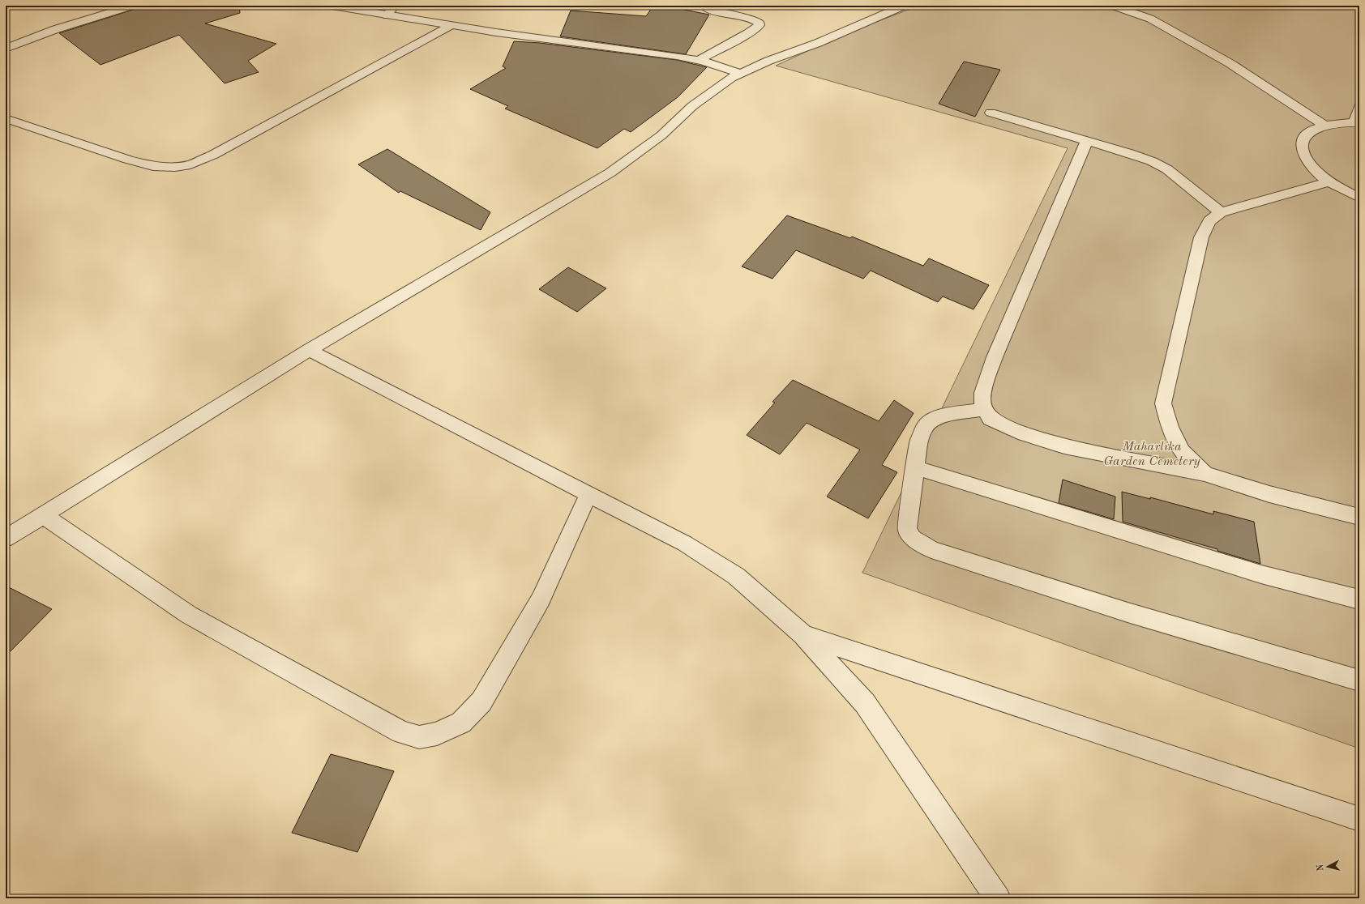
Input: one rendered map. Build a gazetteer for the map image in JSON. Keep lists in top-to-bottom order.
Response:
{
  "parks": ["Maharlika Garden Cemetery"],
  "north": "left"
}
